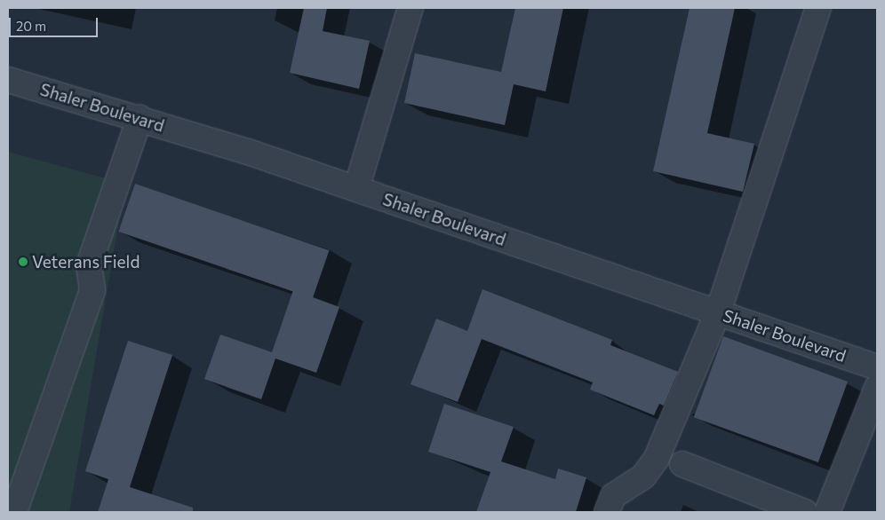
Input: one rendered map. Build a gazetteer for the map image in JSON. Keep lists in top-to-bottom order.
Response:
{
  "streets": {
    "street": ["Shaler Boulevard"]
  },
  "places": ["Veterans Field"],
  "scale_bar": "20 m"
}
